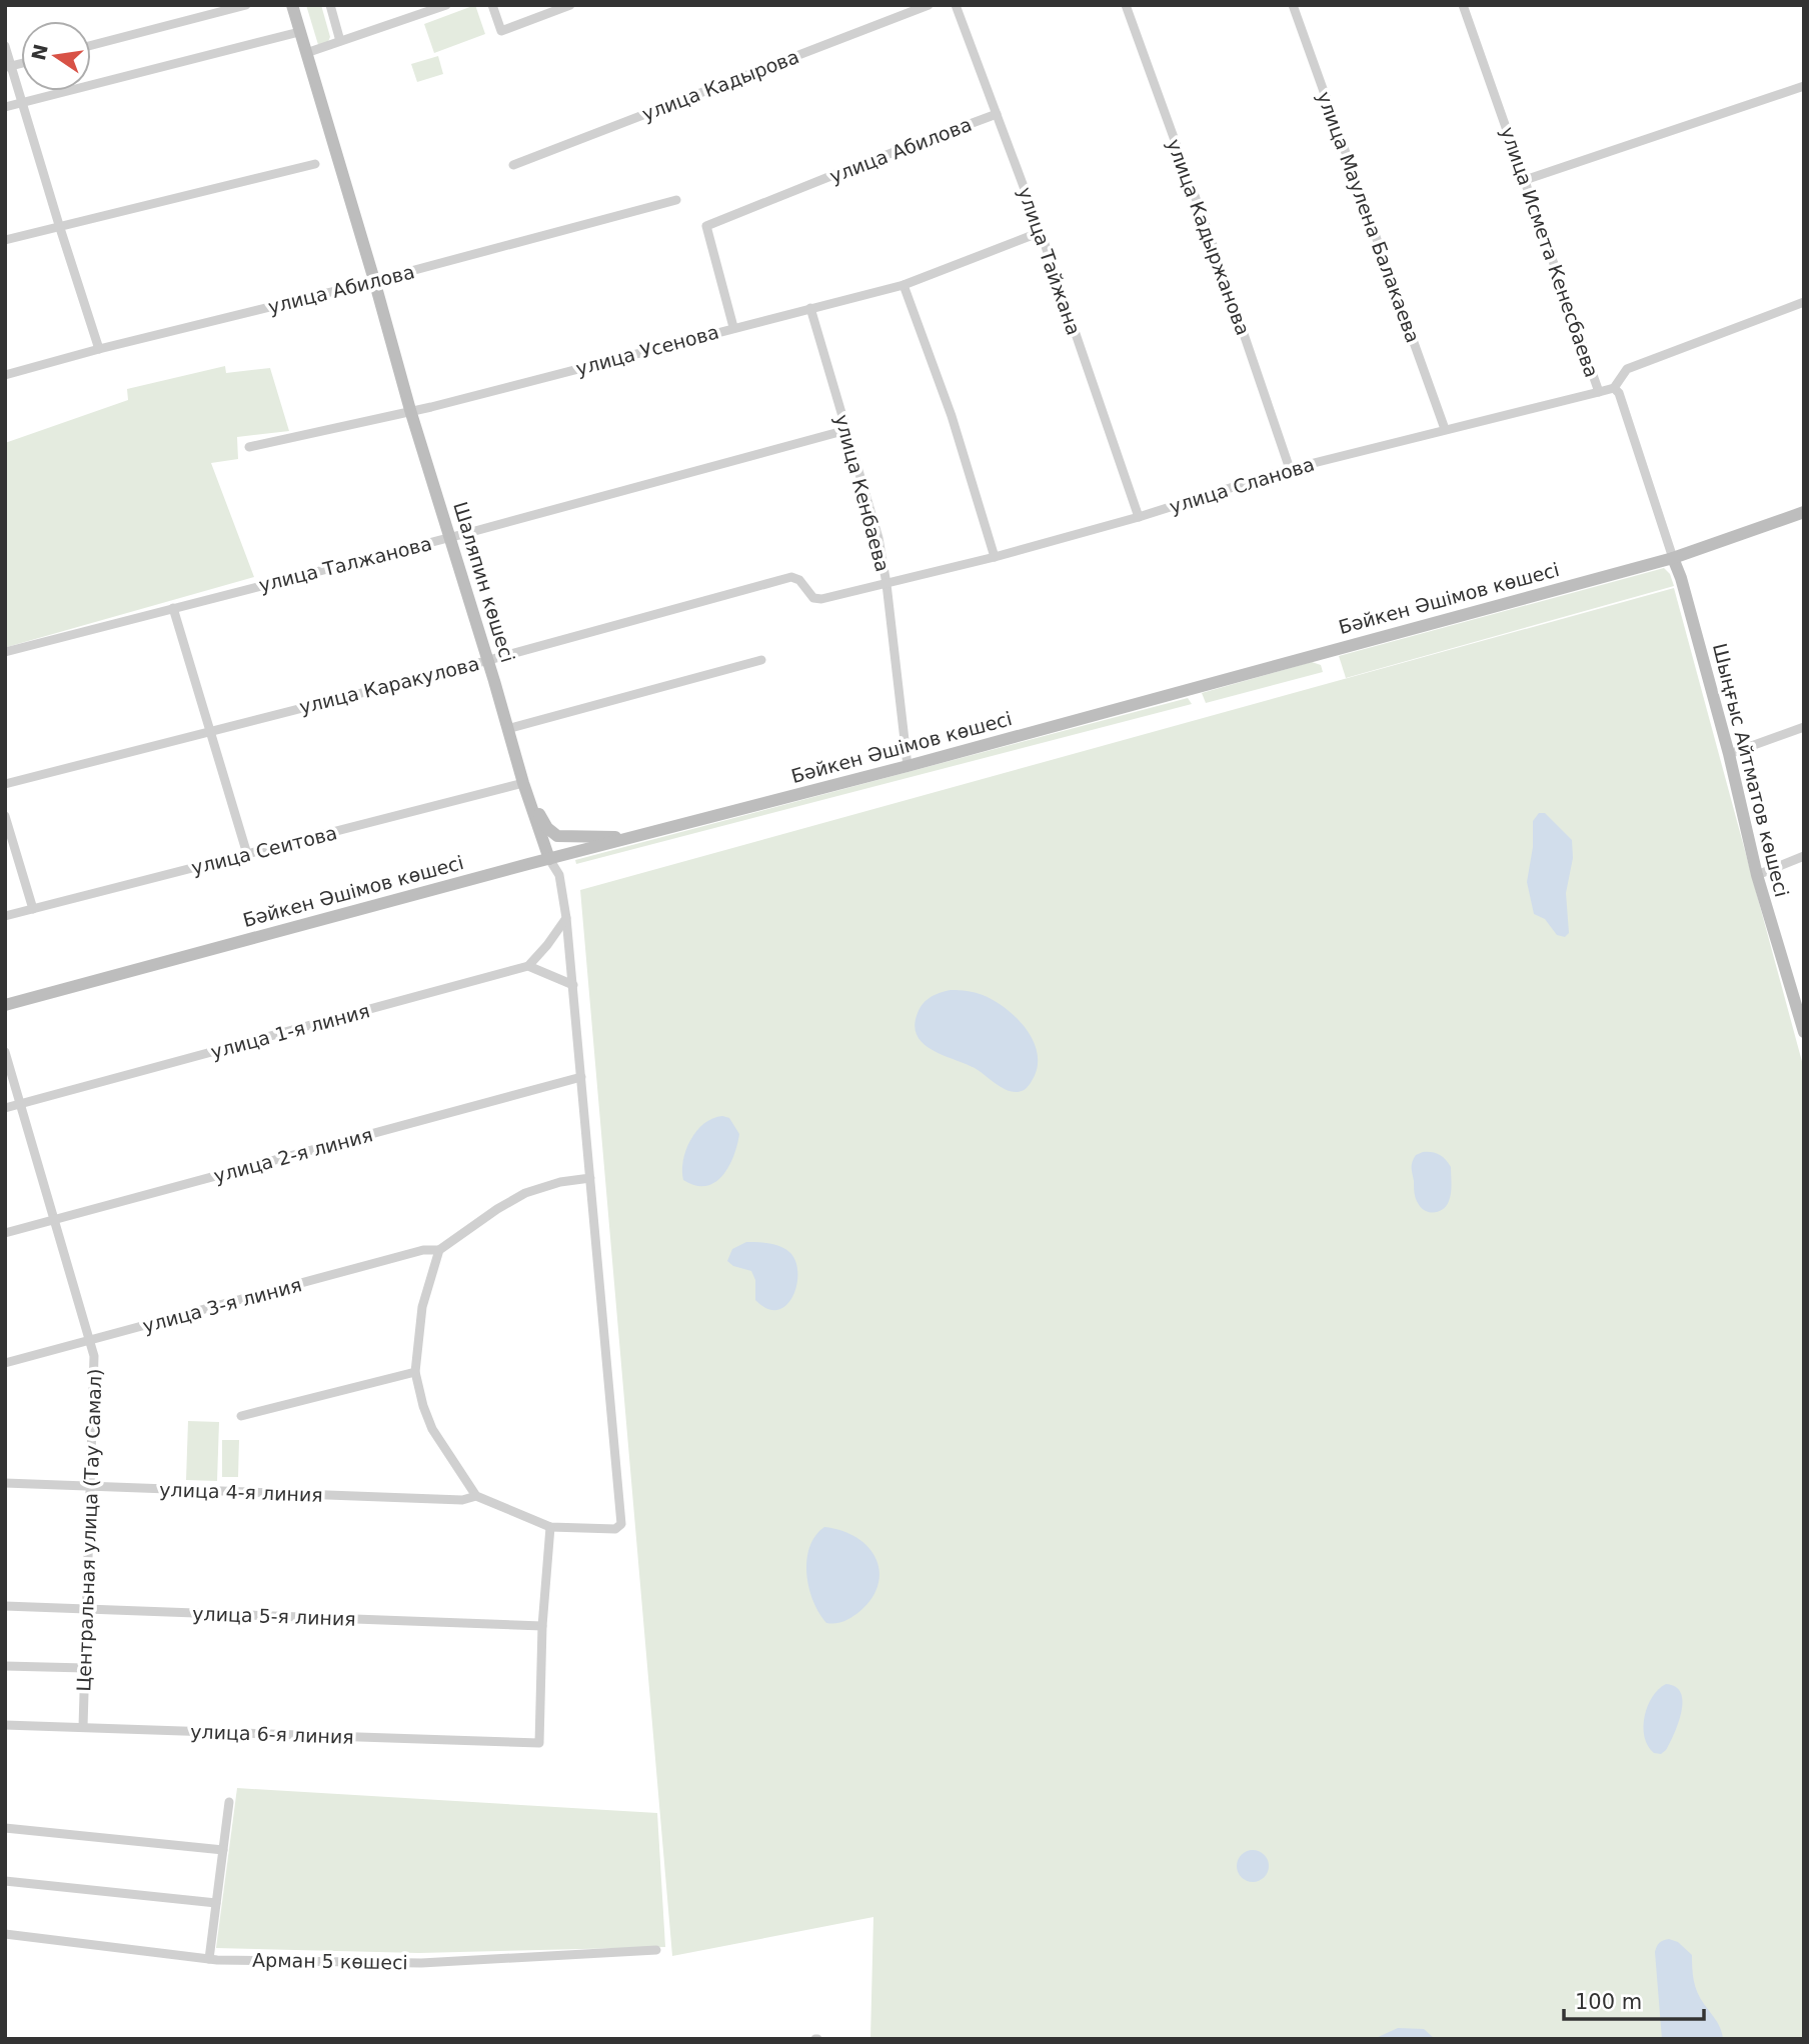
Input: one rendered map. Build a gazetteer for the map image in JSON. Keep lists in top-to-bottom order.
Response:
{
  "streets": {
    "main road": ["Шаляпин көшесі", "Бәйкен Әшімов көшесі", "Шыңғыс Айтматов көшесі"],
    "street": [
      "улица Кадырова",
      "улица Абилова",
      "улица Маулена Балакаева",
      "улица Кадыржанова",
      "улица Исмета Кенесбаева",
      "улица Тайжана",
      "улица Усенова",
      "улица Сланова",
      "улица Кенбаева",
      "улица Талжанова",
      "улица Каракулова",
      "улица Сеитова",
      "улица 1-я линия",
      "улица 2-я линия",
      "улица 3-я линия",
      "улица 4-я линия",
      "Центральная улица (Тау Самал)",
      "улица 5-я линия",
      "улица 6-я линия",
      "Арман 5 көшесі"
    ]
  },
  "crossings": [
    ["улица Абилова", "улица Тайжана"],
    ["улица Абилова", "улица Усенова"],
    ["улица Абилова", "Шаляпин көшесі"],
    ["улица Маулена Балакаева", "улица Сланова"],
    ["улица Кадыржанова", "улица Сланова"],
    ["улица Исмета Кенесбаева", "улица Сланова"],
    ["улица Исмета Кенесбаева", "Бәйкен Әшімов көшесі"],
    ["улица Исмета Кенесбаева", "Шыңғыс Айтматов көшесі"],
    ["улица Тайжана", "улица Усенова"],
    ["улица Тайжана", "улица Сланова"],
    ["улица Усенова", "улица Кенбаева"],
    ["улица Усенова", "Шаляпин көшесі"],
    ["улица Сланова", "улица Кенбаева"],
    ["улица Сланова", "улица Каракулова"],
    ["улица Кенбаева", "улица Талжанова"],
    ["улица Кенбаева", "Бәйкен Әшімов көшесі"],
    ["улица Кенбаева", "улица Каракулова"],
    ["улица Талжанова", "Шаляпин көшесі"],
    ["Шаляпин көшесі", "Бәйкен Әшімов көшесі"],
    ["Шаляпин көшесі", "улица Каракулова"],
    ["Шаляпин көшесі", "улица Сеитова"],
    ["Шаляпин көшесі", "улица 2-я линия"],
    ["Бәйкен Әшімов көшесі", "Шыңғыс Айтматов көшесі"],
    ["улица 1-я линия", "Центральная улица (Тау Самал)"],
    ["улица 2-я линия", "Центральная улица (Тау Самал)"],
    ["улица 3-я линия", "Центральная улица (Тау Самал)"],
    ["улица 4-я линия", "Центральная улица (Тау Самал)"],
    ["Центральная улица (Тау Самал)", "улица 5-я линия"],
    ["Центральная улица (Тау Самал)", "улица 6-я линия"],
    ["улица 5-я линия", "улица 6-я линия"]
  ],
  "scale_bar": "100 m",
  "north": "left"
}
